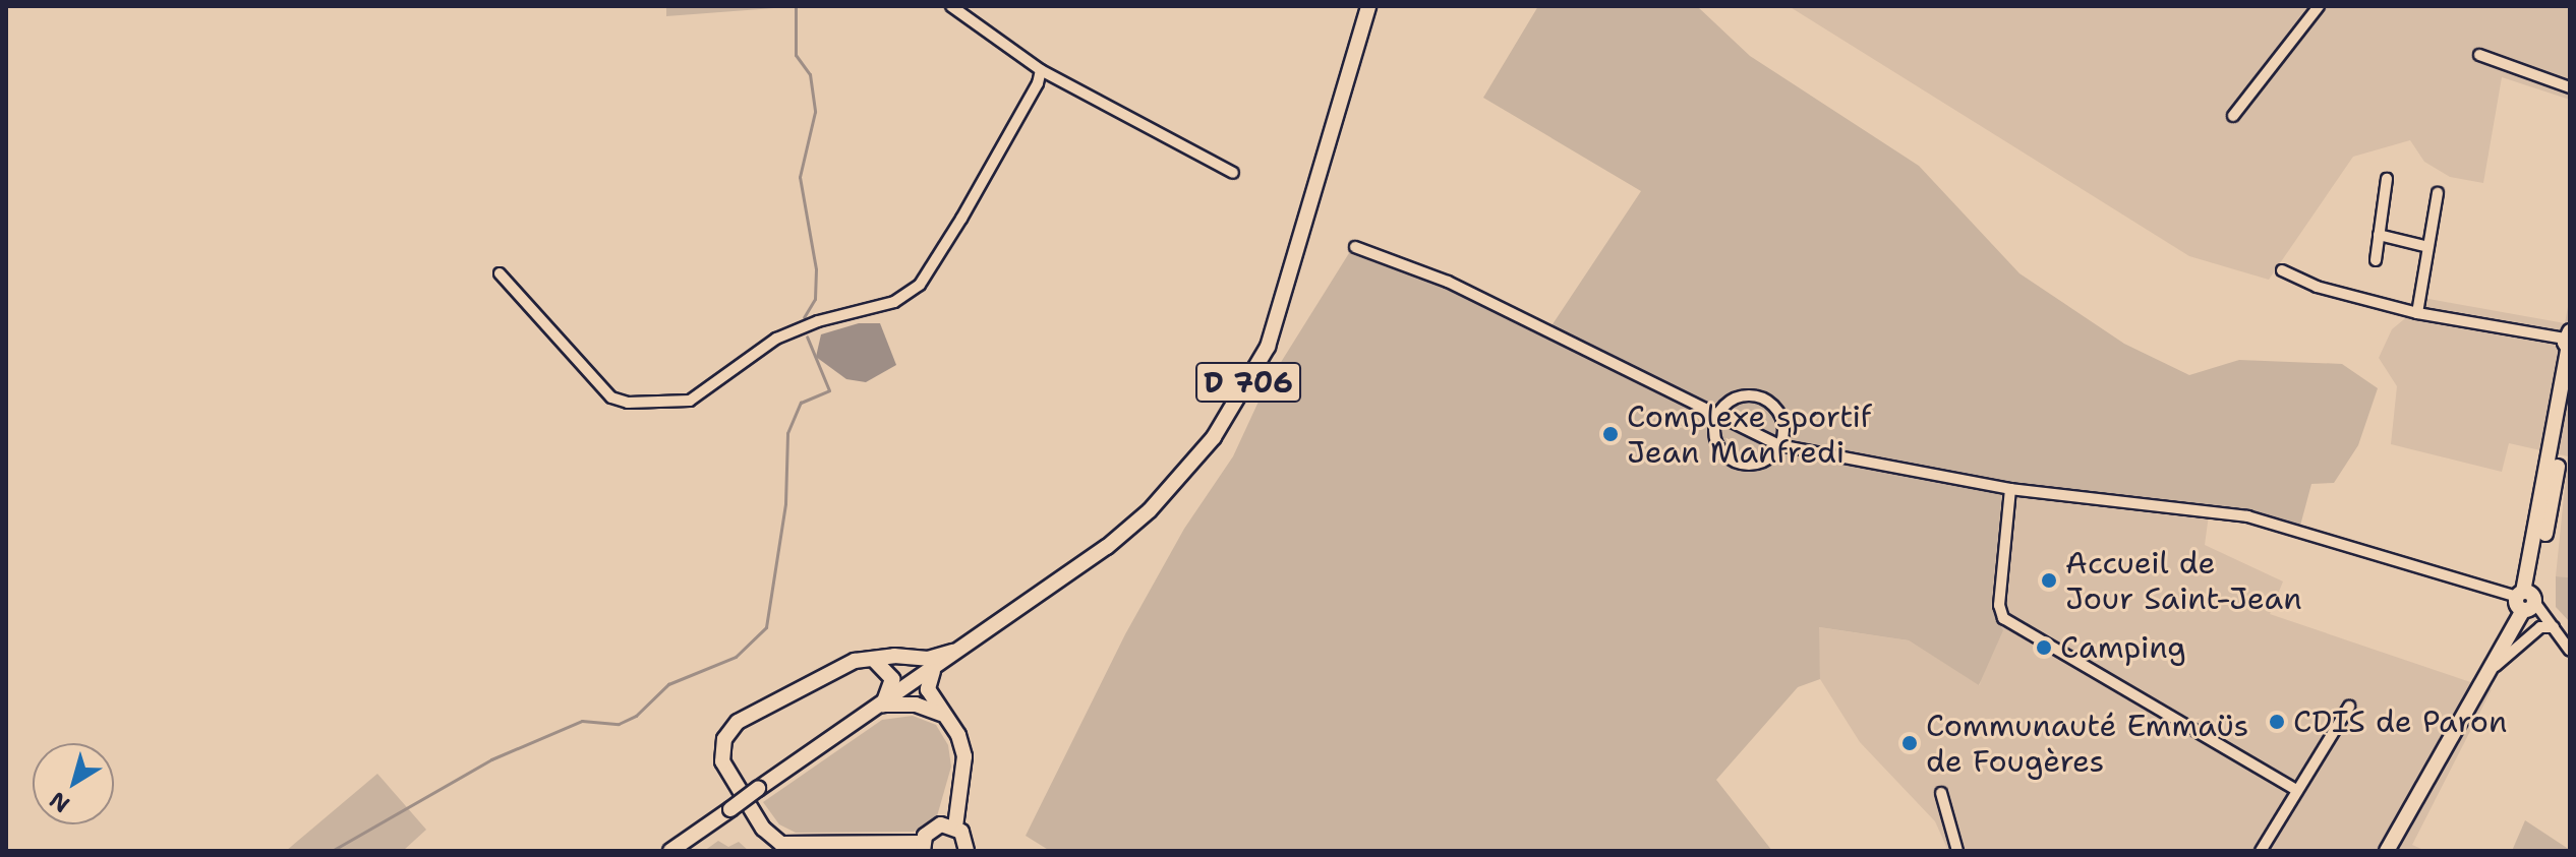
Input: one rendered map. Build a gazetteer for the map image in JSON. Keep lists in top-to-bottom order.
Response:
{
  "streets": {
    "main road": ["D 706"]
  },
  "places": [
    "Complexe sportif Jean Manfredi",
    "Accueil de Jour Saint-Jean",
    "Camping",
    "CDIS de Paron",
    "Communauté Emmaüs de Fougères"
  ],
  "north": "bottom left"
}
